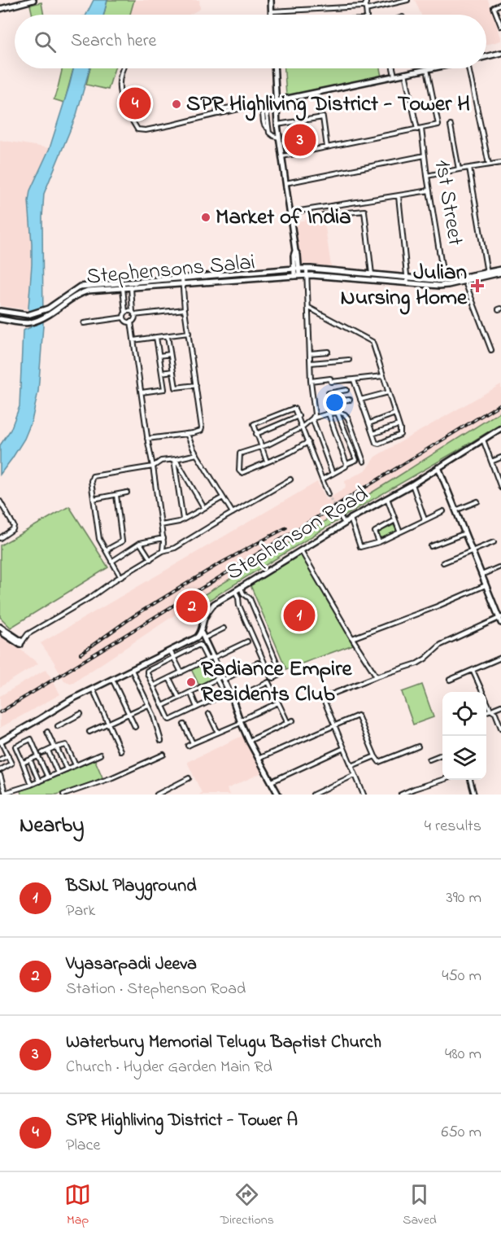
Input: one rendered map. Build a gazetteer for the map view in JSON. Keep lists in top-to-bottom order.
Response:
{
  "streets": {
    "main road": ["Stephensons Salai", "Stephenson Road"],
    "street": ["1st Street"]
  },
  "places": {
    "other": ["SPR Highliving District - Tower H", "Market of India", "Radiance Empire Residents Club"],
    "health": ["Julian Nursing Home"]
  },
  "page": {
    "search": "Search here",
    "pins": [
      "4",
      "3",
      "2",
      "1"
    ],
    "heading": ["Nearby", "4 results"],
    "list": [
      {
        "mark": "1",
        "name": "BSNL Playground",
        "note": "Park",
        "value": "390 m"
      },
      {
        "mark": "2",
        "name": "Vyasarpadi Jeeva",
        "note": "Station · Stephenson Road",
        "value": "450 m"
      },
      {
        "mark": "3",
        "name": "Waterbury Memorial Telugu Baptist Church",
        "note": "Church · Hyder Garden Main Rd",
        "value": "480 m"
      },
      {
        "mark": "4",
        "name": "SPR Highliving District - Tower A",
        "note": "Place",
        "value": "650 m"
      }
    ],
    "nav": ["Map", "Directions", "Saved"]
  }
}
